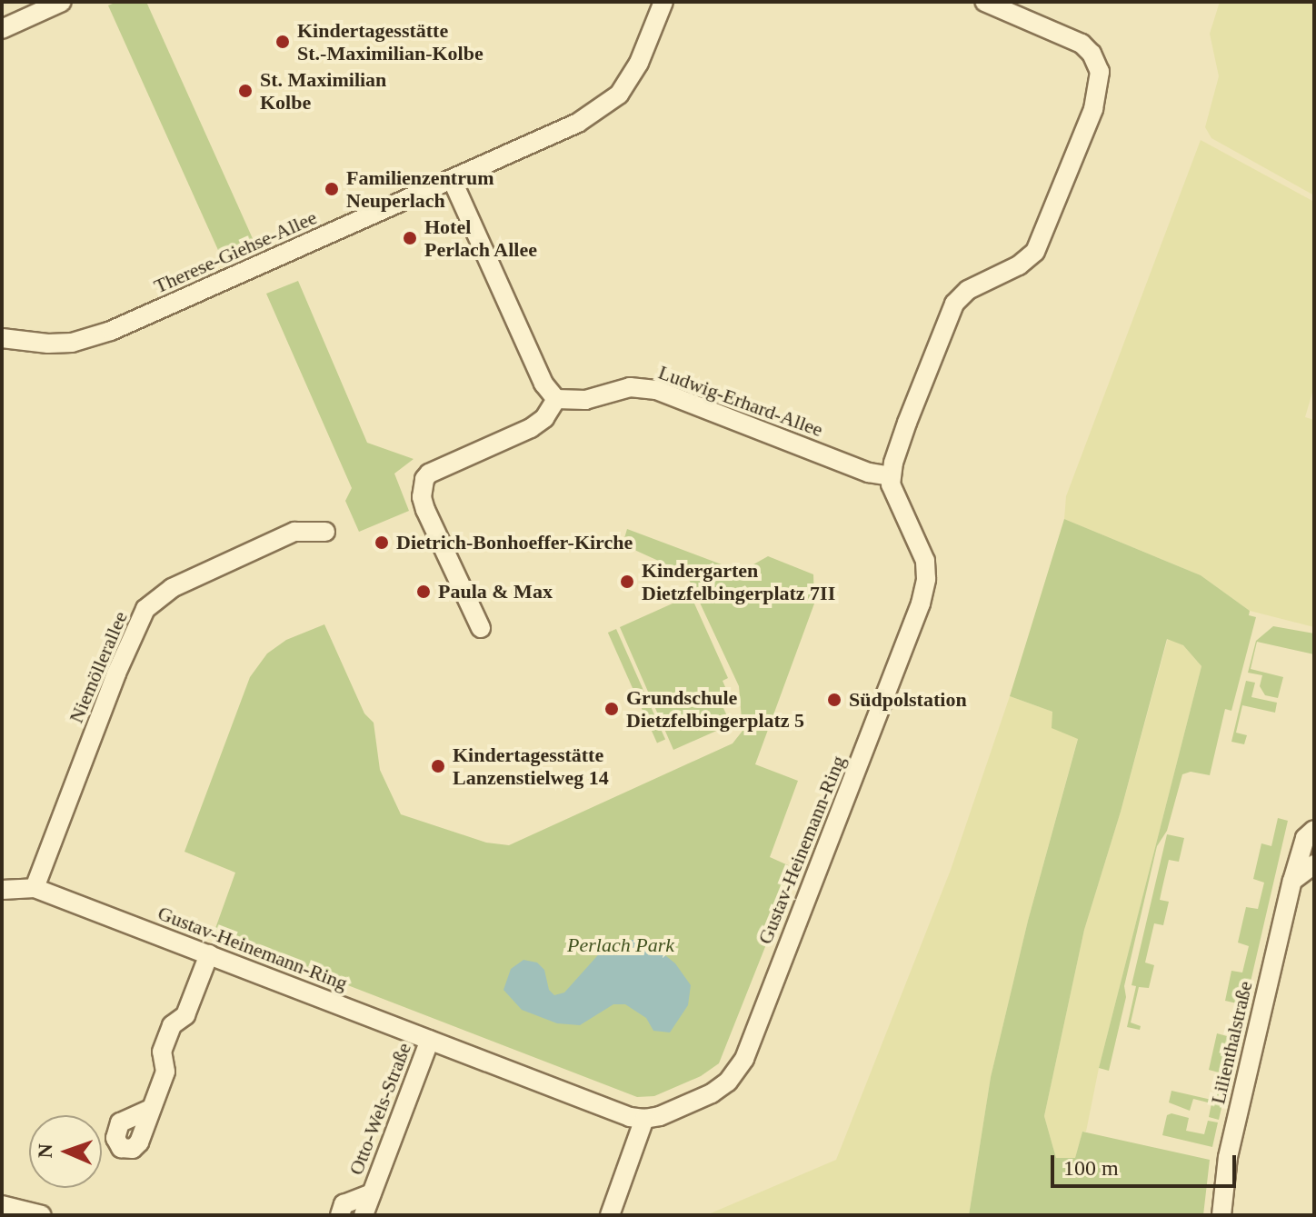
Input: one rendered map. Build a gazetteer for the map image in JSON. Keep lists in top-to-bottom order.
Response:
{
  "streets": {
    "street": [
      "Therese-Giehse-Allee",
      "Ludwig-Erhard-Allee",
      "Niemöllerallee",
      "Gustav-Heinemann-Ring",
      "Lilienthalstraße",
      "Otto-Wels-Straße"
    ]
  },
  "crossings": [
    ["Ludwig-Erhard-Allee", "Gustav-Heinemann-Ring"],
    ["Niemöllerallee", "Gustav-Heinemann-Ring"],
    ["Gustav-Heinemann-Ring", "Otto-Wels-Straße"]
  ],
  "parks": ["Perlach Park"],
  "places": [
    "Kindertagesstätte St.-Maximilian-Kolbe",
    "St. Maximilian Kolbe",
    "Familienzentrum Neuperlach",
    "Hotel Perlach Allee",
    "Dietrich-Bonhoeffer-Kirche",
    "Kindergarten Dietzfelbingerplatz 7II",
    "Paula & Max",
    "Südpolstation",
    "Grundschule Dietzfelbingerplatz 5",
    "Kindertagesstätte Lanzenstielweg 14"
  ],
  "scale_bar": "100 m",
  "north": "left"
}
